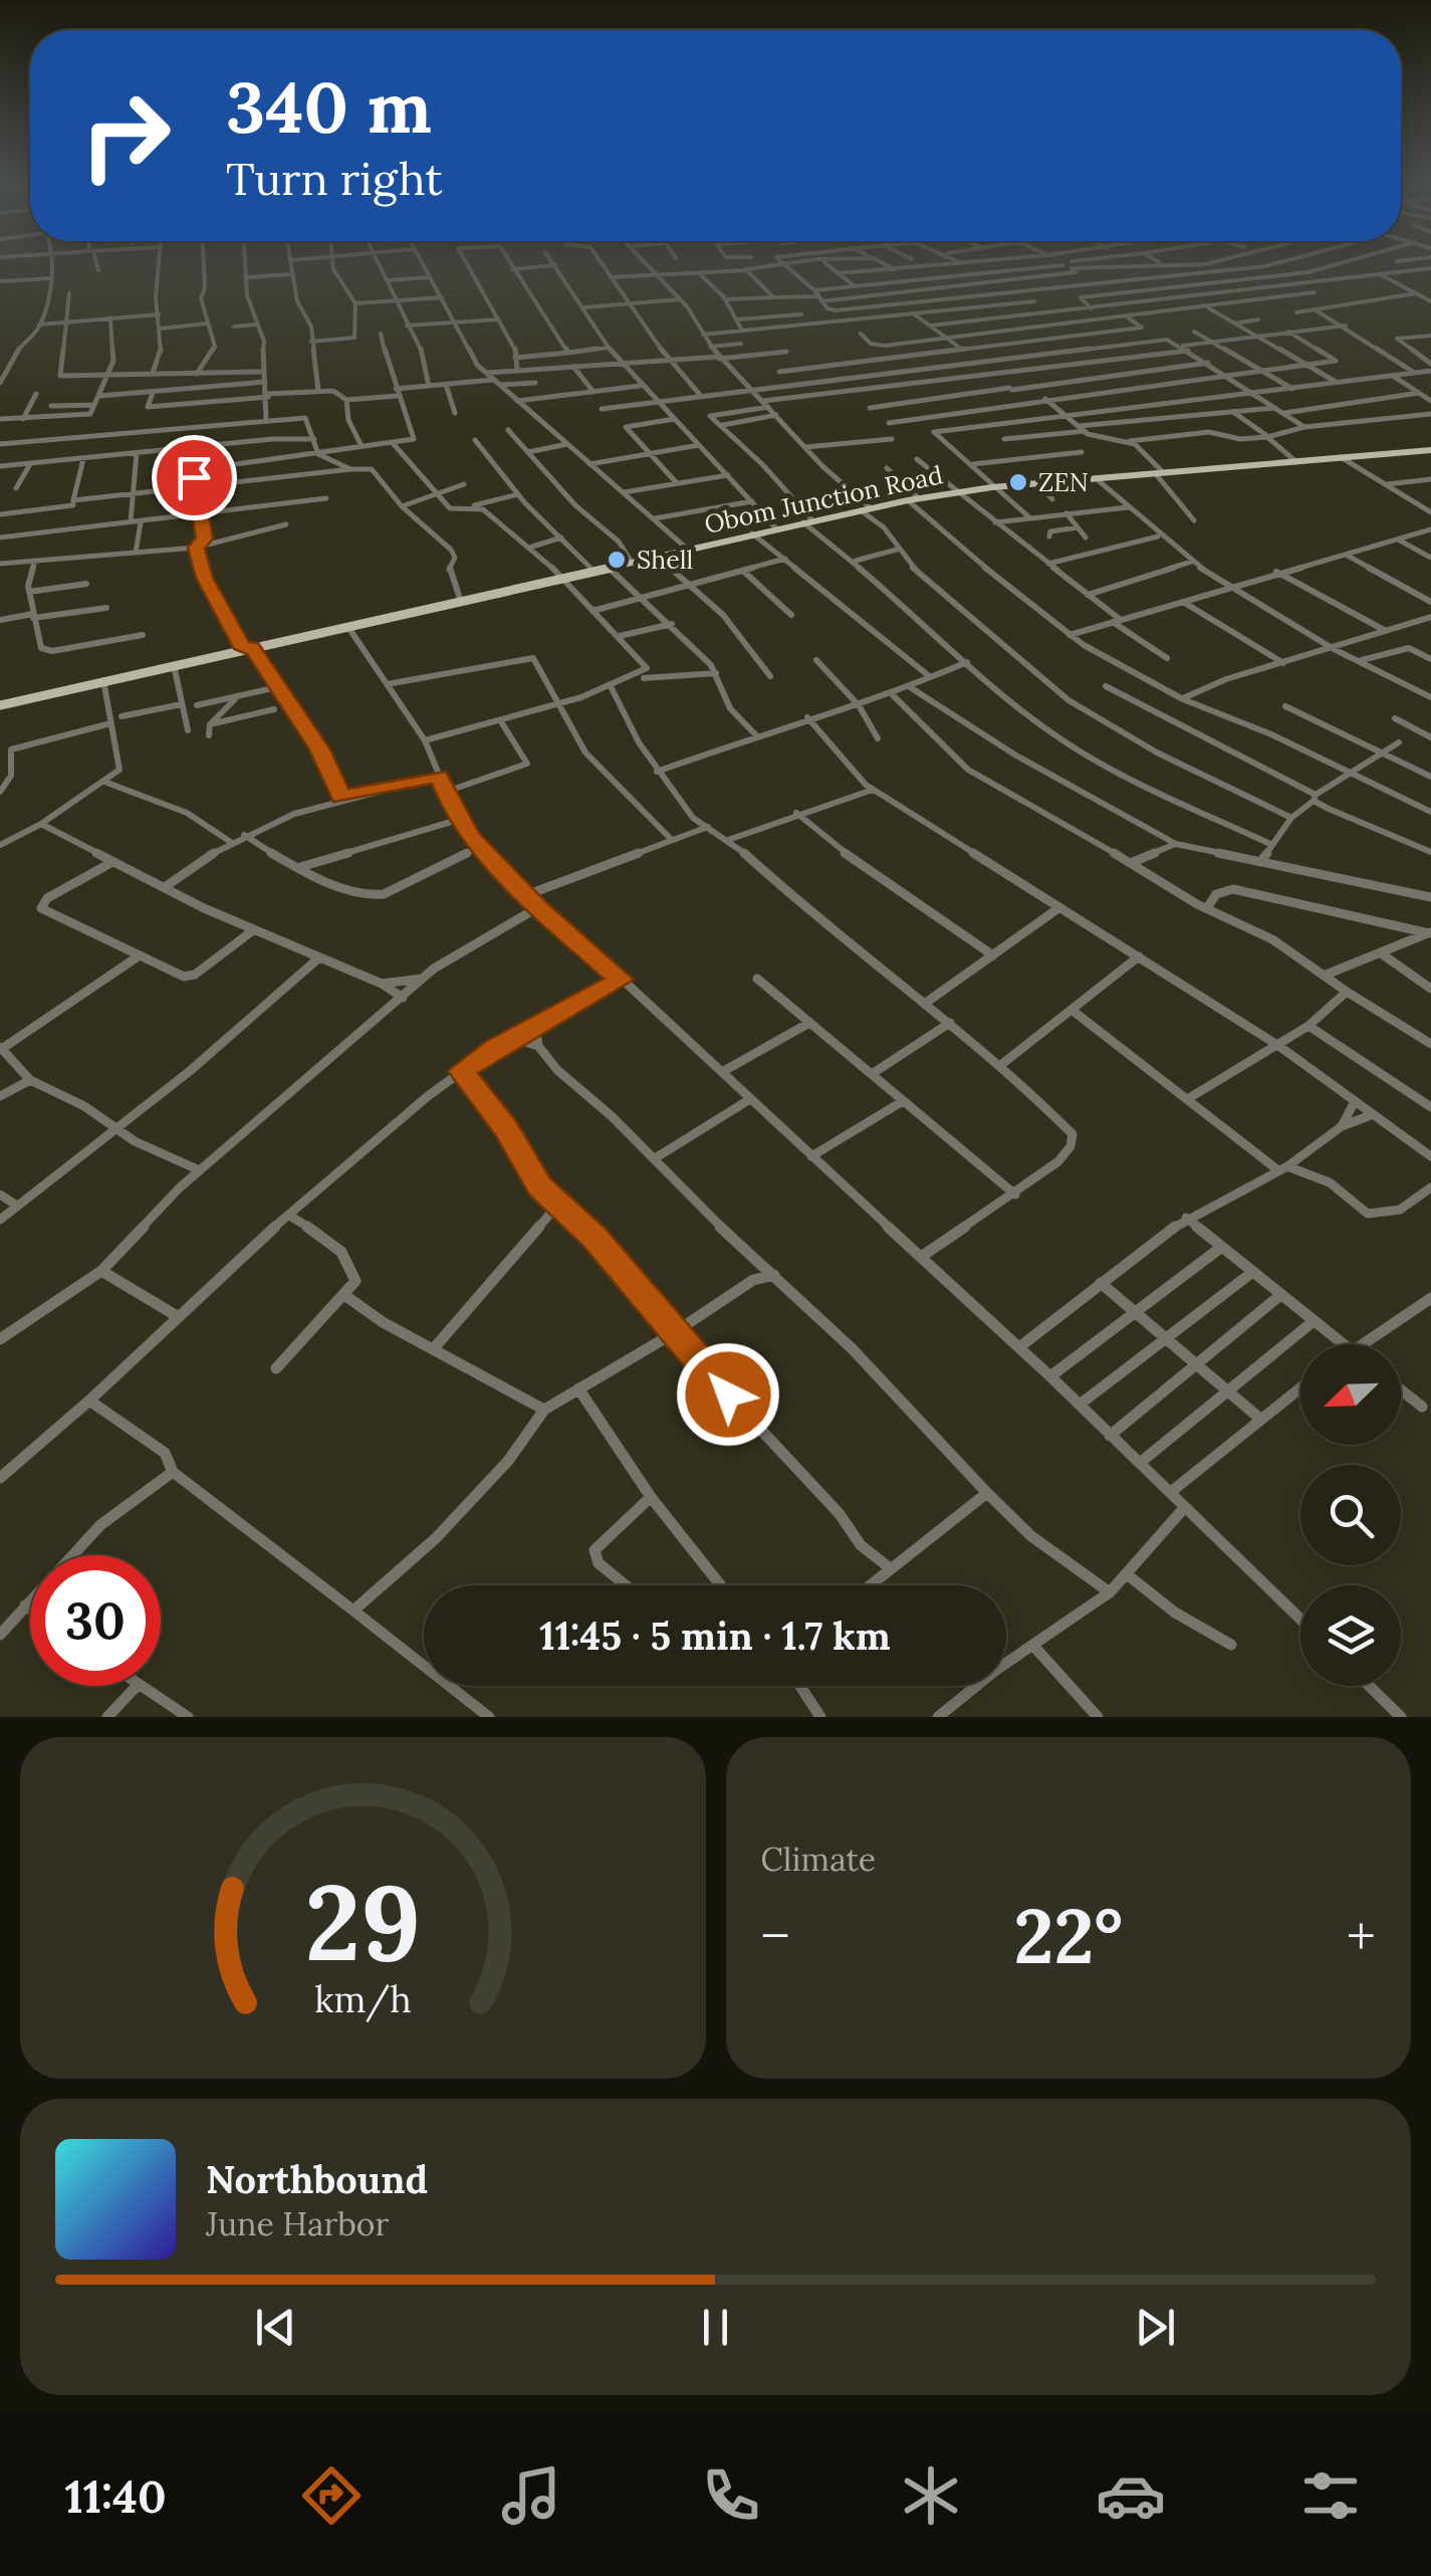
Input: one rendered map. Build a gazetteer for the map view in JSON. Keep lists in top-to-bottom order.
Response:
{
  "streets": {
    "main road": ["Obom Junction Road"]
  },
  "places": ["ZEN", "Shell"],
  "north": "bottom left",
  "page": {
    "turn": ["340 m", "Turn right"],
    "limit": "30",
    "trip": "11:45 · 5 min · 1.7 km",
    "tile": "Climate",
    "heat": ["−", "22°", "+"],
    "song": ["Northbound", "June Harbor"],
    "tabs": "11:40",
    "gauge": ["29", "km/h"]
  }
}
